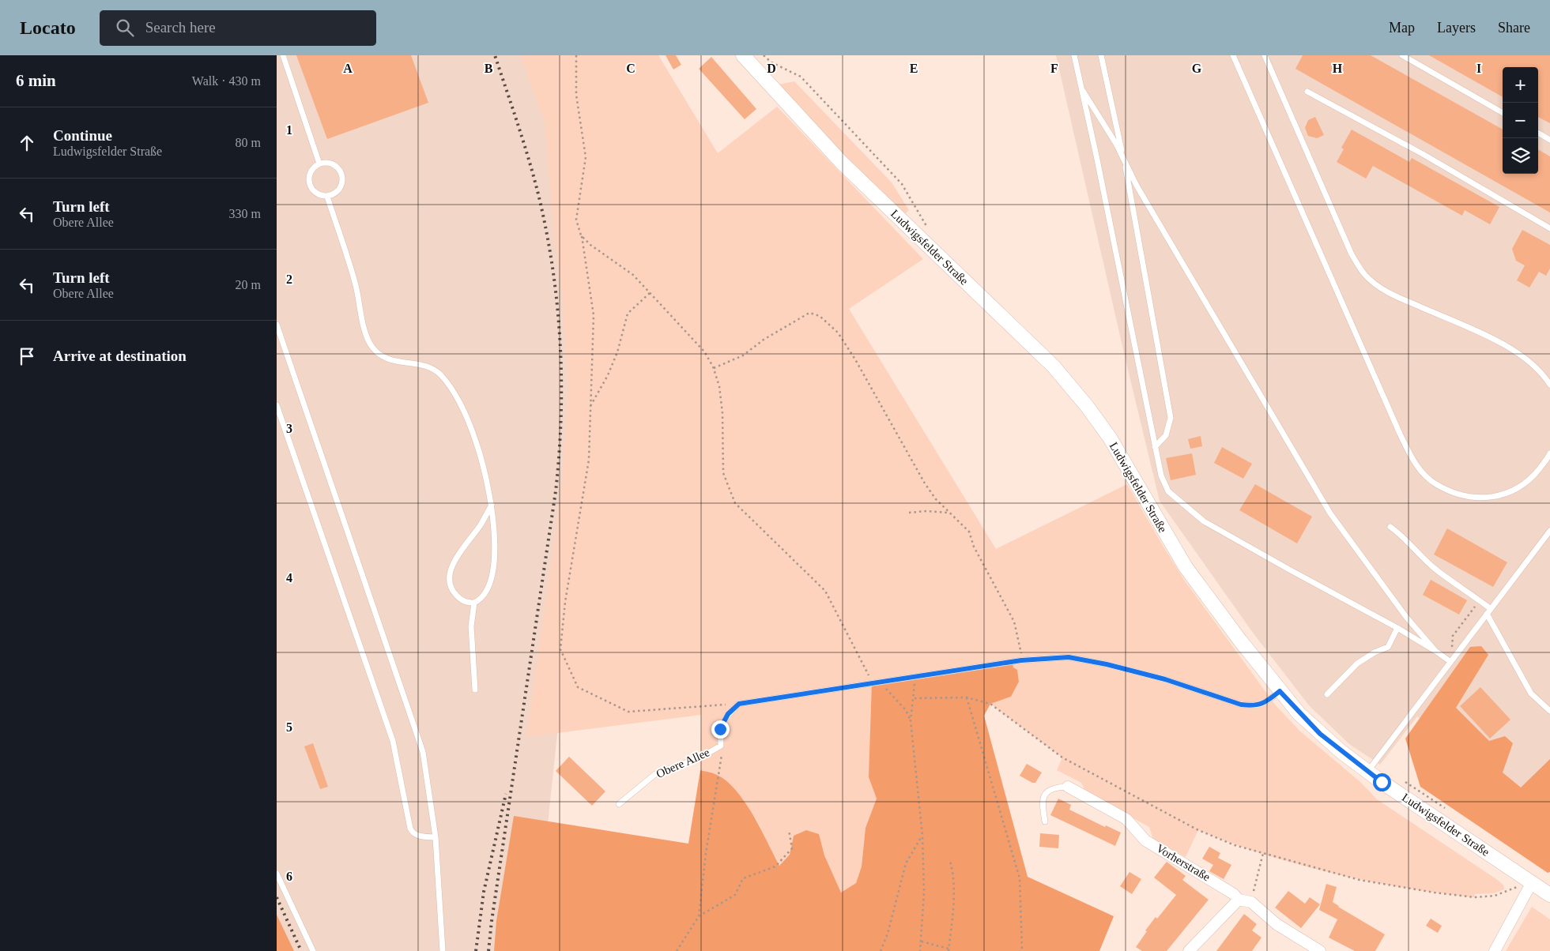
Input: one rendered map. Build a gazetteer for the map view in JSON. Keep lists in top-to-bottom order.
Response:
{
  "streets": {
    "street": ["Ludwigsfelder Straße", "Vorherstraße"],
    "lane": ["Obere Allee"]
  },
  "page": {
    "header": "Locato",
    "search": "Search here",
    "nav": ["Map", "Layers", "Share"],
    "heading": ["6 min", "Walk · 430 m"],
    "map_buttons": ["+", "−"],
    "list": [
      ["Continue", "Ludwigsfelder Straße", "80 m"],
      ["Turn left", "Obere Allee", "330 m"],
      ["Turn left", "Obere Allee", "20 m"],
      "Arrive at destination"
    ]
  },
  "grid": {
    "columns": [
      "A",
      "B",
      "C",
      "D",
      "E",
      "F",
      "G",
      "H",
      "I"
    ],
    "rows": [
      "1",
      "2",
      "3",
      "4",
      "5",
      "6"
    ]
  }
}
